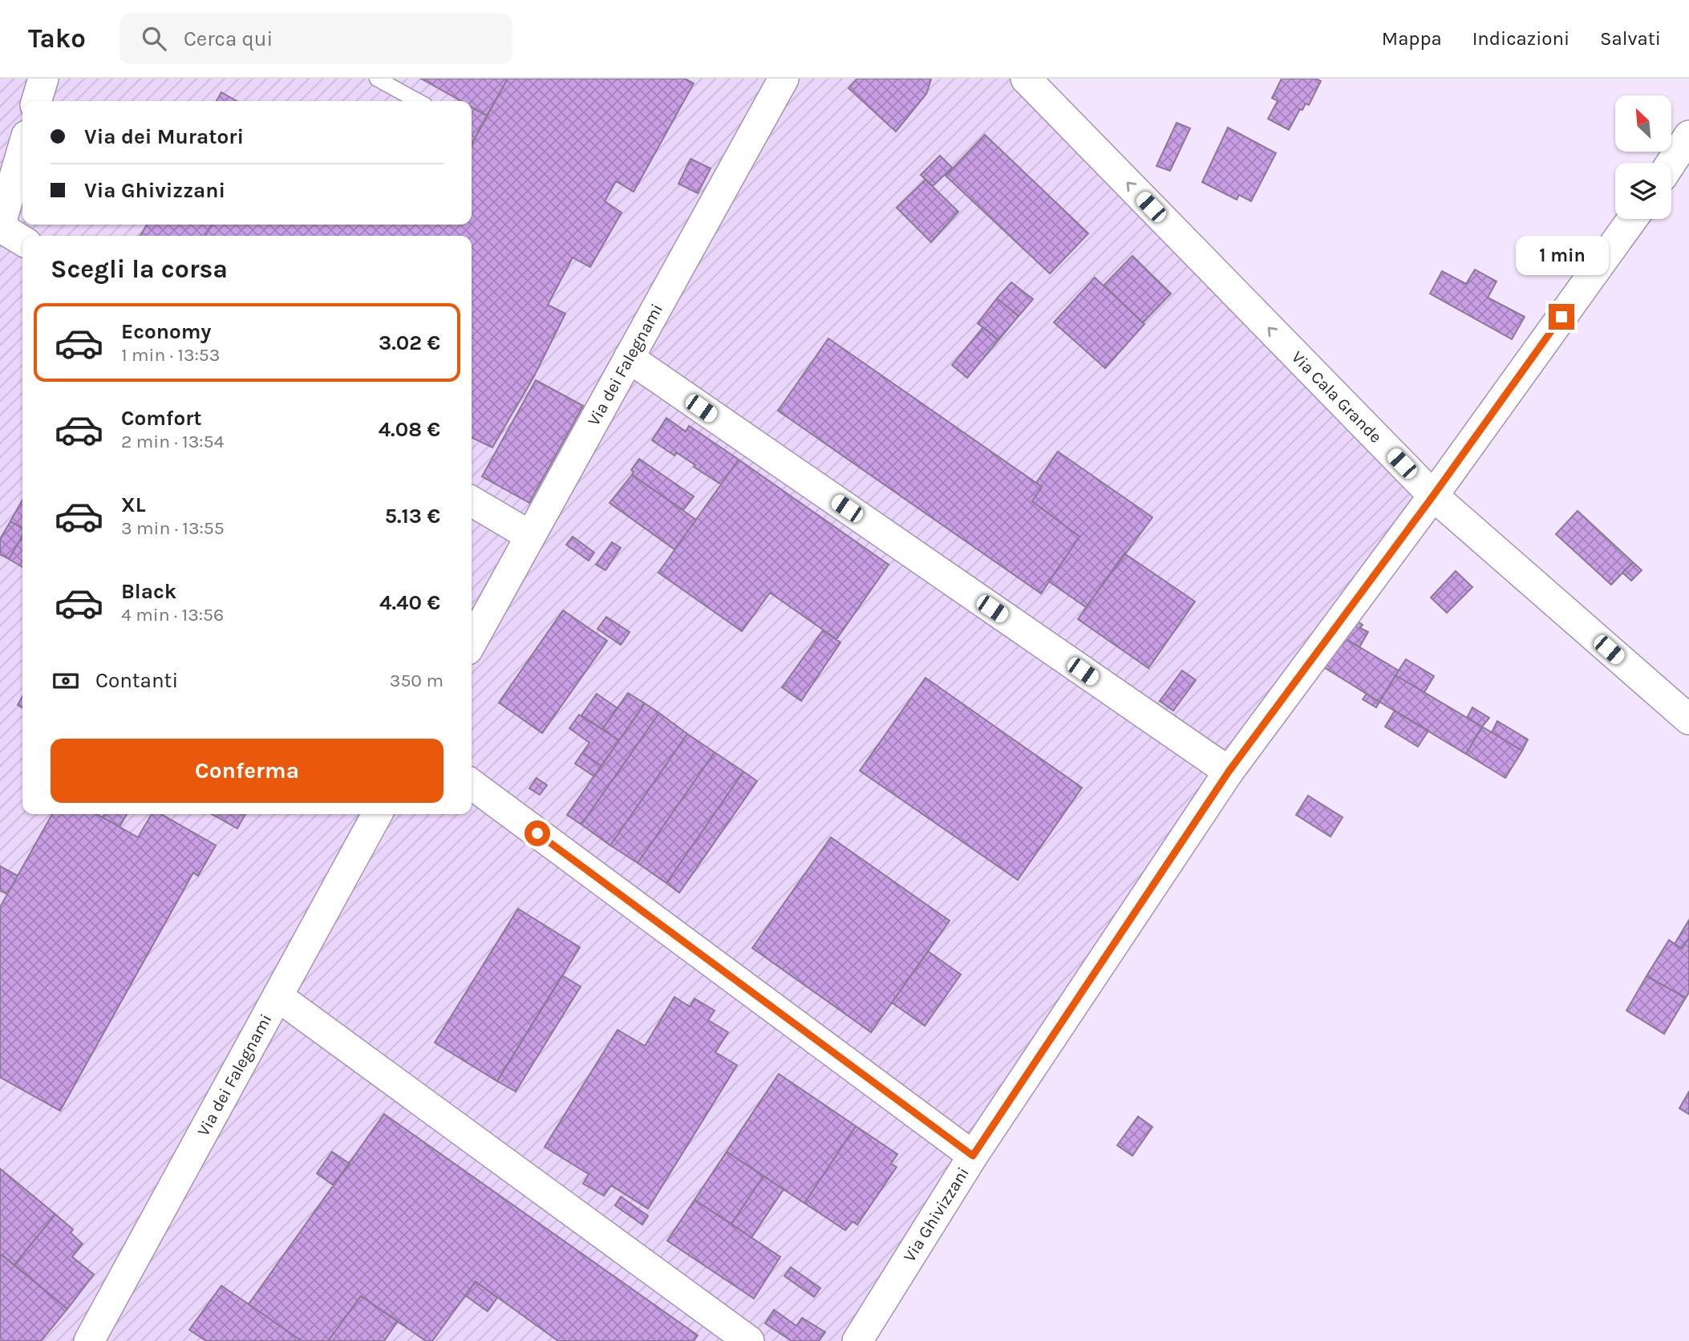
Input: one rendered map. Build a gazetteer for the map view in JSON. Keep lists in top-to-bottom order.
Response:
{
  "streets": {
    "street": ["Via dei Falegnami", "Via Cala Grande", "Via Ghivizzani"]
  },
  "crossings": [
    ["Via Cala Grande", "Via Ghivizzani"]
  ],
  "one_way": ["Via Cala Grande"],
  "north": "top left",
  "page": {
    "header": "Tako",
    "search": "Cerca qui",
    "nav": ["Mappa", "Indicazioni", "Salvati"],
    "banner": ["Via dei Muratori", "Via Ghivizzani"],
    "bubble": "1 min",
    "heading": "Scegli la corsa",
    "list": [
      {
        "name": "Economy",
        "note": "1 min · 13:53",
        "value": "3.02 €"
      },
      {
        "name": "Comfort",
        "note": "2 min · 13:54",
        "value": "4.08 €"
      },
      {
        "name": "XL",
        "note": "3 min · 13:55",
        "value": "5.13 €"
      },
      {
        "name": "Black",
        "note": "4 min · 13:56",
        "value": "4.40 €"
      }
    ],
    "pay": ["Contanti", "350 m"],
    "buttons": "Conferma"
  }
}
